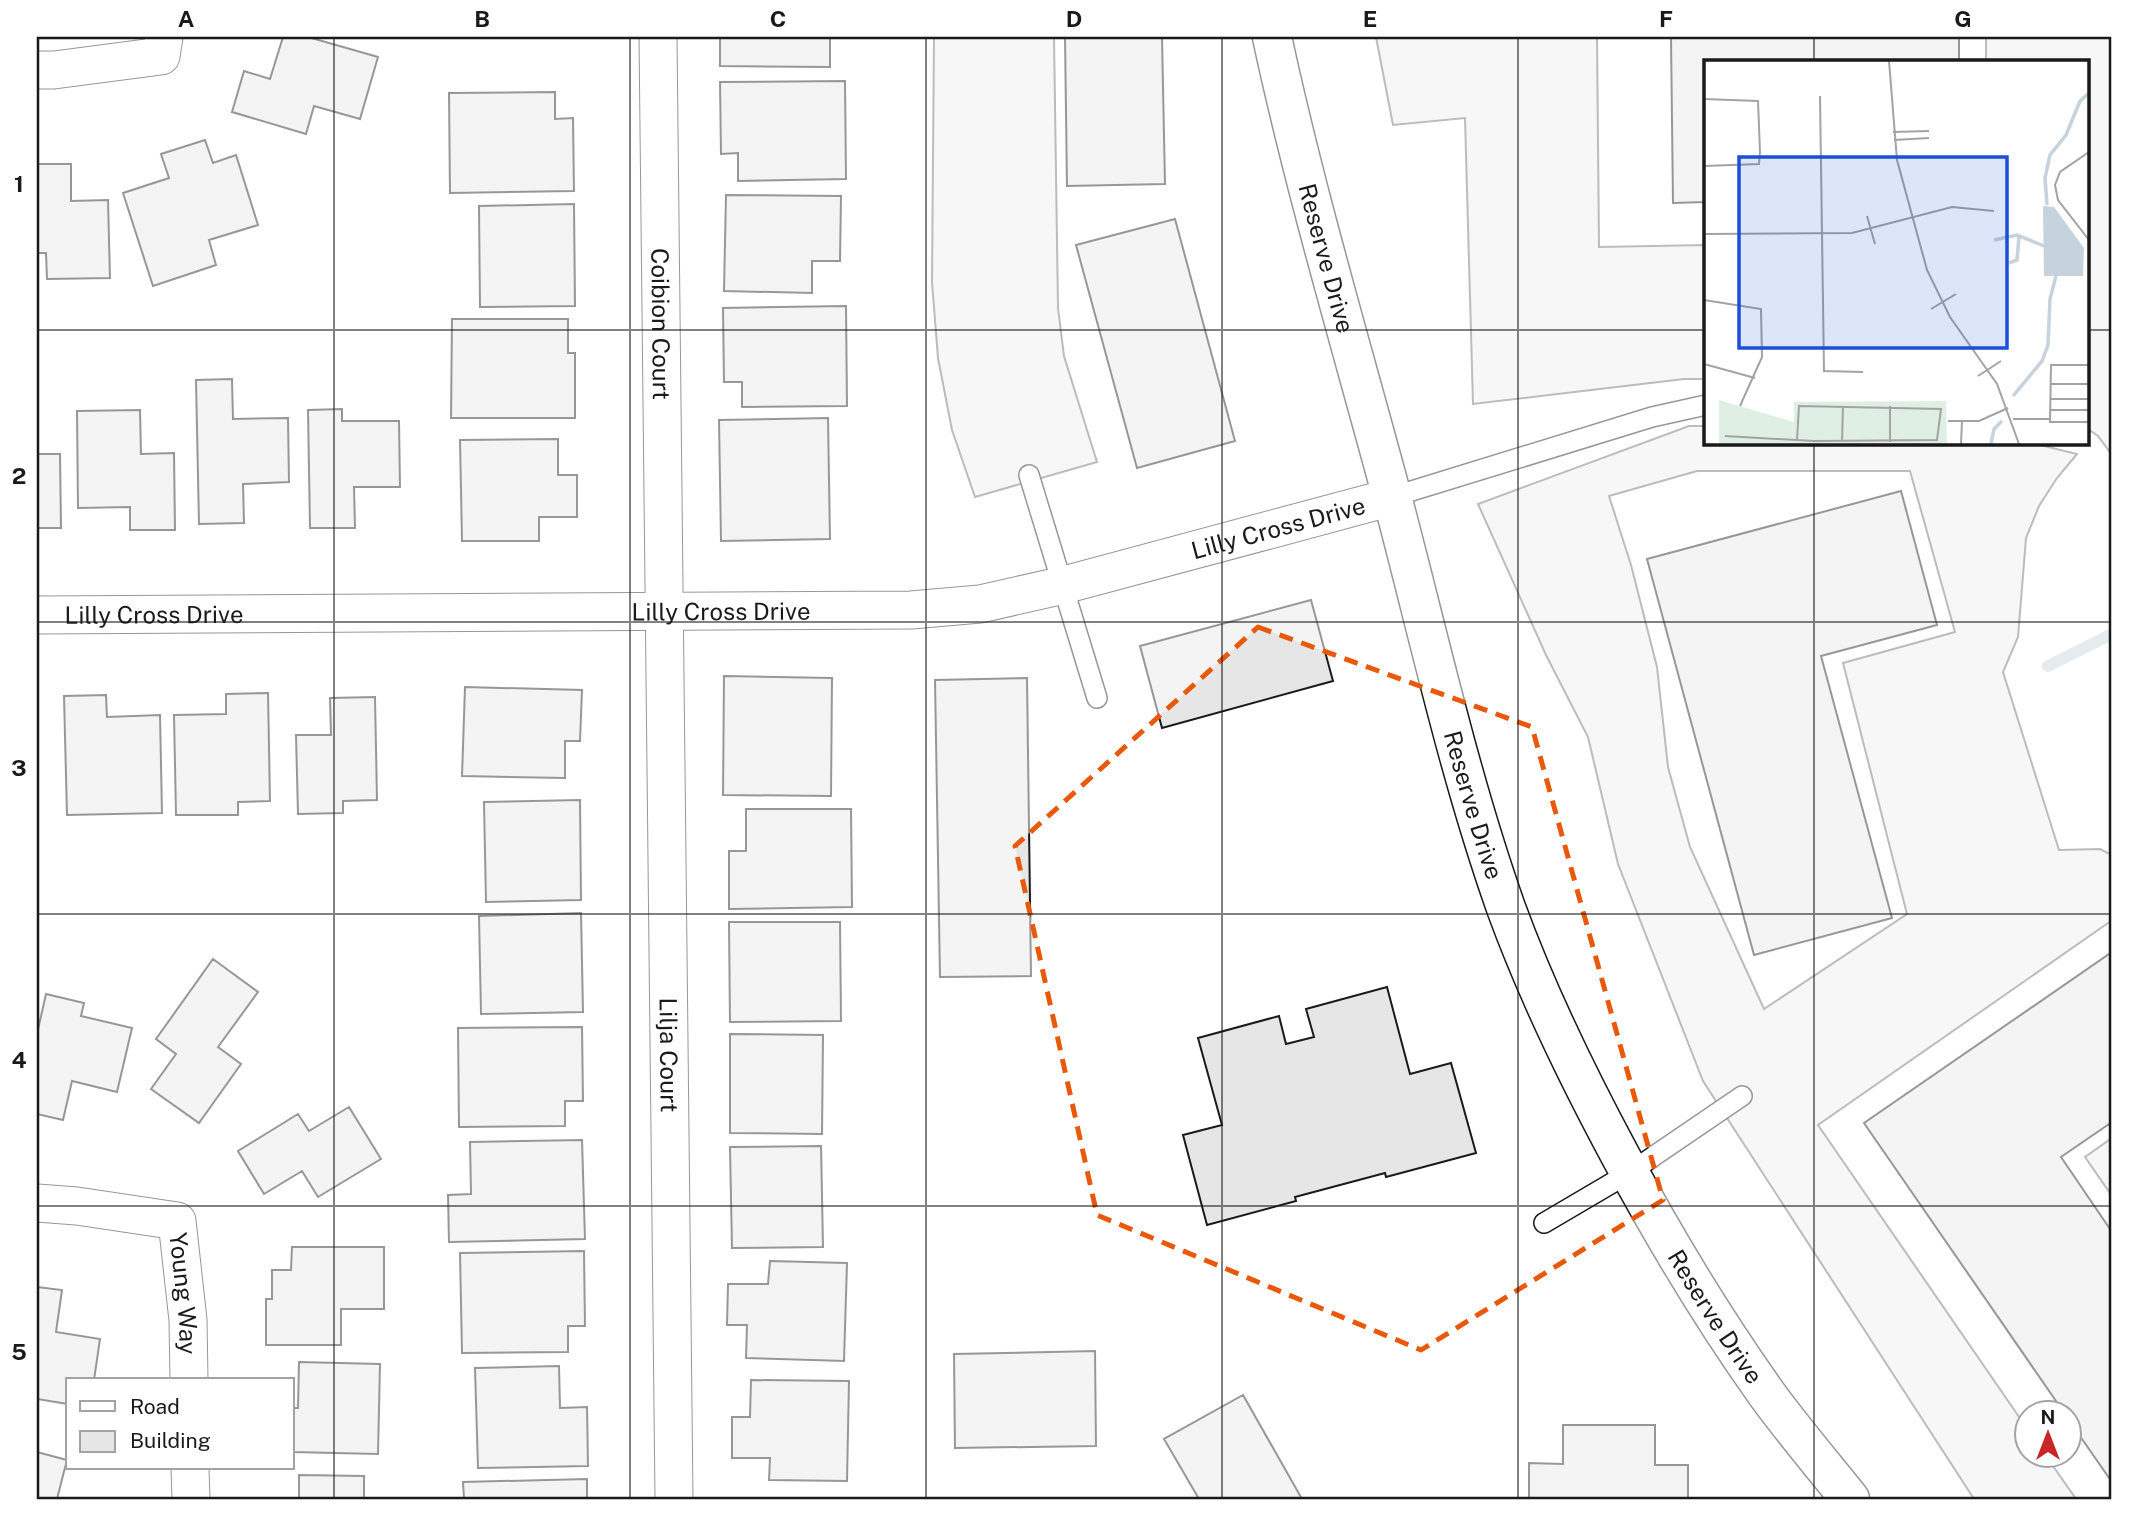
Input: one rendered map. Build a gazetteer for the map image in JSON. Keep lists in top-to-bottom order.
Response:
{
  "streets": {
    "street": [
      "Reserve Drive",
      "Coibion Court",
      "Lilly Cross Drive",
      "Lilja Court",
      "Young Way"
    ]
  },
  "crossings": [
    ["Reserve Drive", "Lilly Cross Drive"],
    ["Coibion Court", "Lilly Cross Drive"],
    ["Coibion Court", "Lilja Court"],
    ["Lilly Cross Drive", "Lilja Court"]
  ],
  "legend": ["Road", "Building"],
  "north": "top",
  "grid": {
    "columns": [
      "A",
      "B",
      "C",
      "D",
      "E",
      "F",
      "G"
    ],
    "rows": [
      "1",
      "2",
      "3",
      "4",
      "5"
    ]
  }
}
